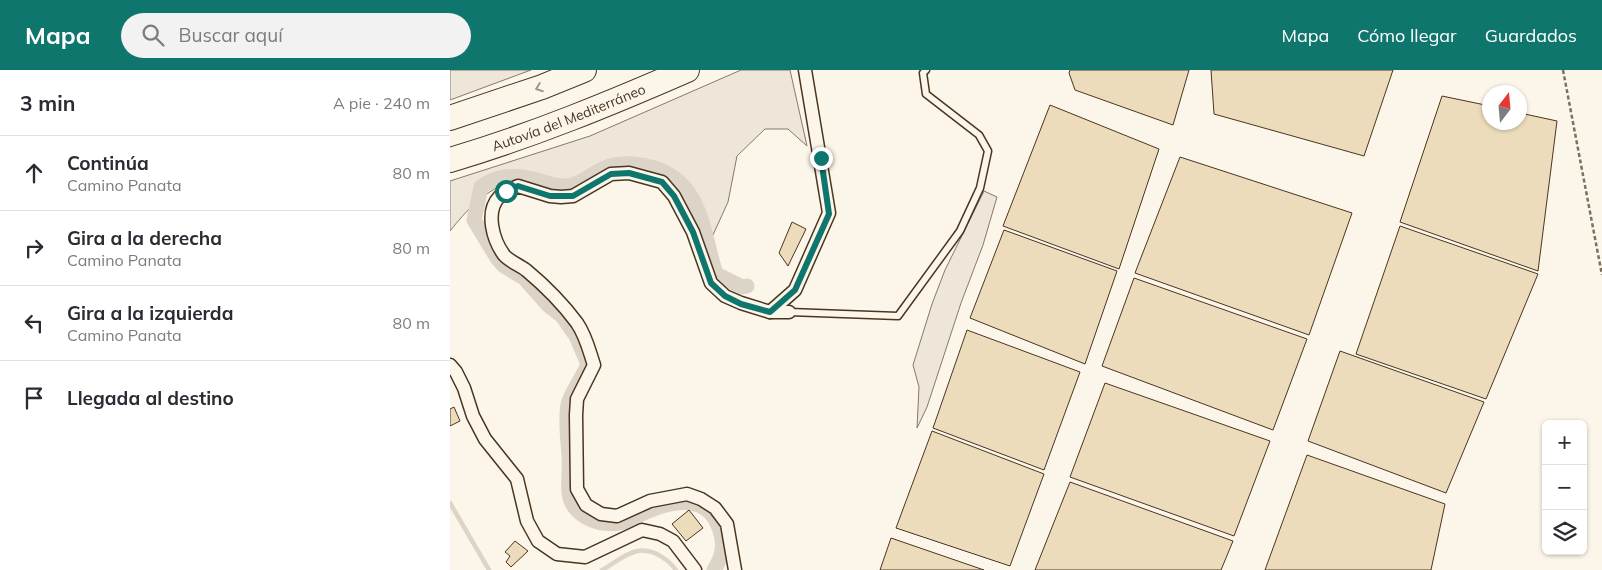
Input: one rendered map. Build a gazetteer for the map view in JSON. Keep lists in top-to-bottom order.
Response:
{
  "streets": {
    "highway": ["Autovía del Mediterráneo"]
  },
  "north": "top",
  "page": {
    "header": "Mapa",
    "search": "Buscar aquí",
    "nav": ["Mapa", "Cómo llegar", "Guardados"],
    "heading": ["3 min", "A pie · 240 m"],
    "list": [
      ["Continúa", "Camino Panata", "80 m"],
      ["Gira a la derecha", "Camino Panata", "80 m"],
      ["Gira a la izquierda", "Camino Panata", "80 m"],
      "Llegada al destino"
    ],
    "map_buttons": ["+", "−"]
  }
}
